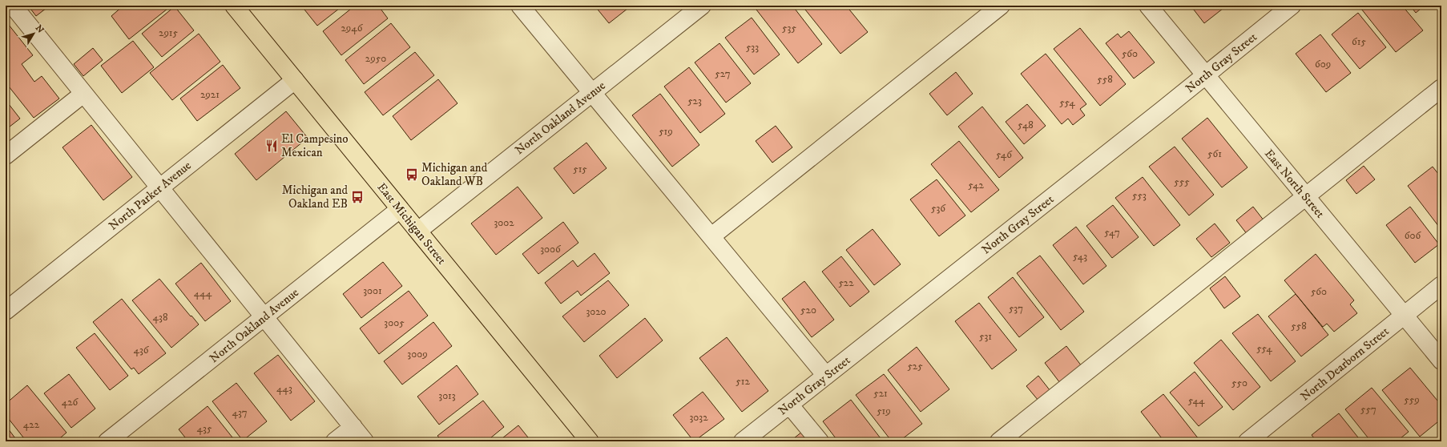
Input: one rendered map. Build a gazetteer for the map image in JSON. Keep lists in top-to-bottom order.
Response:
{
  "streets": {
    "main road": ["East Michigan Street"],
    "street": [
      "North Gray Street",
      "North Oakland Avenue",
      "East North Street",
      "North Parker Avenue",
      "North Dearborn Street"
    ]
  },
  "crossings": [
    ["North Gray Street", "East North Street"],
    ["North Oakland Avenue", "East Michigan Street"],
    ["East North Street", "North Dearborn Street"],
    ["North Parker Avenue", "East Michigan Street"]
  ],
  "places": {
    "restaurant": ["El Campesino Mexican"],
    "bus stop": ["Michigan and Oakland WB", "Michigan and Oakland EB"]
  },
  "house_numbers": [
    "2946",
    "535",
    "2915",
    "615",
    "533",
    "560",
    "2950",
    "609",
    "527",
    "558",
    "2921",
    "523",
    "554",
    "548",
    "519",
    "561",
    "546",
    "515",
    "555",
    "542",
    "553",
    "536",
    "3002",
    "547",
    "606",
    "3006",
    "543",
    "522",
    "3001",
    "560",
    "444",
    "537",
    "520",
    "3020",
    "438",
    "3005",
    "558",
    "531",
    "554",
    "436",
    "3009",
    "525",
    "512",
    "550",
    "443",
    "521",
    "3013",
    "559",
    "544",
    "426",
    "557",
    "519",
    "437",
    "3032",
    "422",
    "435"
  ],
  "north": "top right"
}
